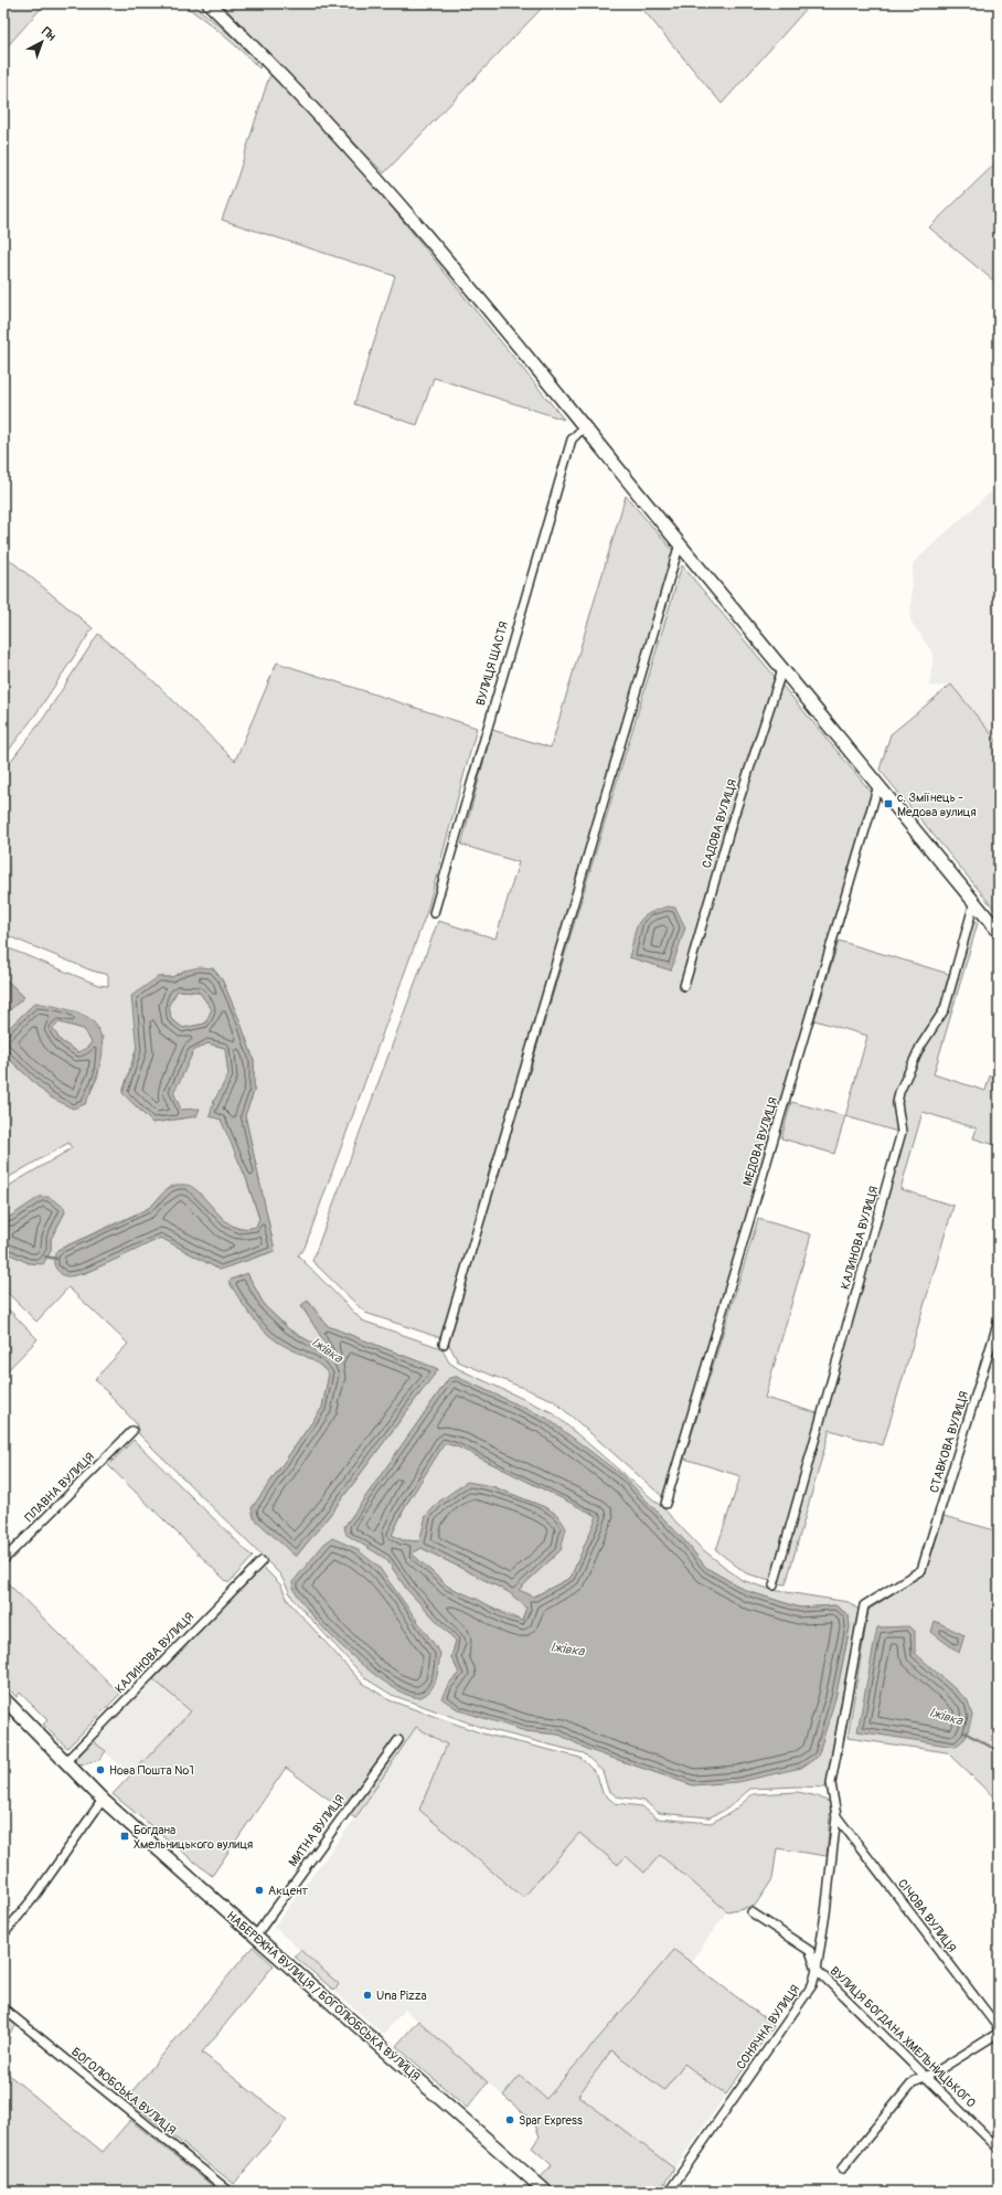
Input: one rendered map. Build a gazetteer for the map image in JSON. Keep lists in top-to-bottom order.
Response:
{
  "streets": {
    "street": [
      "ВУЛИЦЯ ЩАСТЯ",
      "САДОВА ВУЛИЦЯ",
      "МЕДОВА ВУЛИЦЯ",
      "КАЛИНОВА ВУЛИЦЯ",
      "СТАВКОВА ВУЛИЦЯ",
      "ПЛАВНА ВУЛИЦЯ",
      "МИТНА ВУЛИЦЯ",
      "СІЧОВА ВУЛИЦЯ",
      "НАБЕРЕЖНА ВУЛИЦЯ / БОГОЛЮБСЬКА ВУЛИЦЯ",
      "СОНЯЧНА ВУЛИЦЯ",
      "ВУЛИЦЯ БОГДАНА ХМЕЛЬНИЦЬКОГО",
      "БОГОЛЮБСЬКА ВУЛИЦЯ"
    ]
  },
  "crossings": [
    ["КАЛИНОВА ВУЛИЦЯ", "НАБЕРЕЖНА ВУЛИЦЯ / БОГОЛЮБСЬКА ВУЛИЦЯ"],
    ["СТАВКОВА ВУЛИЦЯ", "СОНЯЧНА ВУЛИЦЯ"],
    ["МИТНА ВУЛИЦЯ", "НАБЕРЕЖНА ВУЛИЦЯ / БОГОЛЮБСЬКА ВУЛИЦЯ"],
    ["СІЧОВА ВУЛИЦЯ", "СОНЯЧНА ВУЛИЦЯ"],
    ["СОНЯЧНА ВУЛИЦЯ", "ВУЛИЦЯ БОГДАНА ХМЕЛЬНИЦЬКОГО"]
  ],
  "water": ["Іжівка"],
  "places": {
    "transit": ["с. Зміїнець - Медова вулиця", "Богдана Хмельницького вулиця"],
    "other": [
      "Нова Пошта №1",
      "Акцент",
      "Una Pizza",
      "Spar Express"
    ]
  },
  "north": "top right"
}
